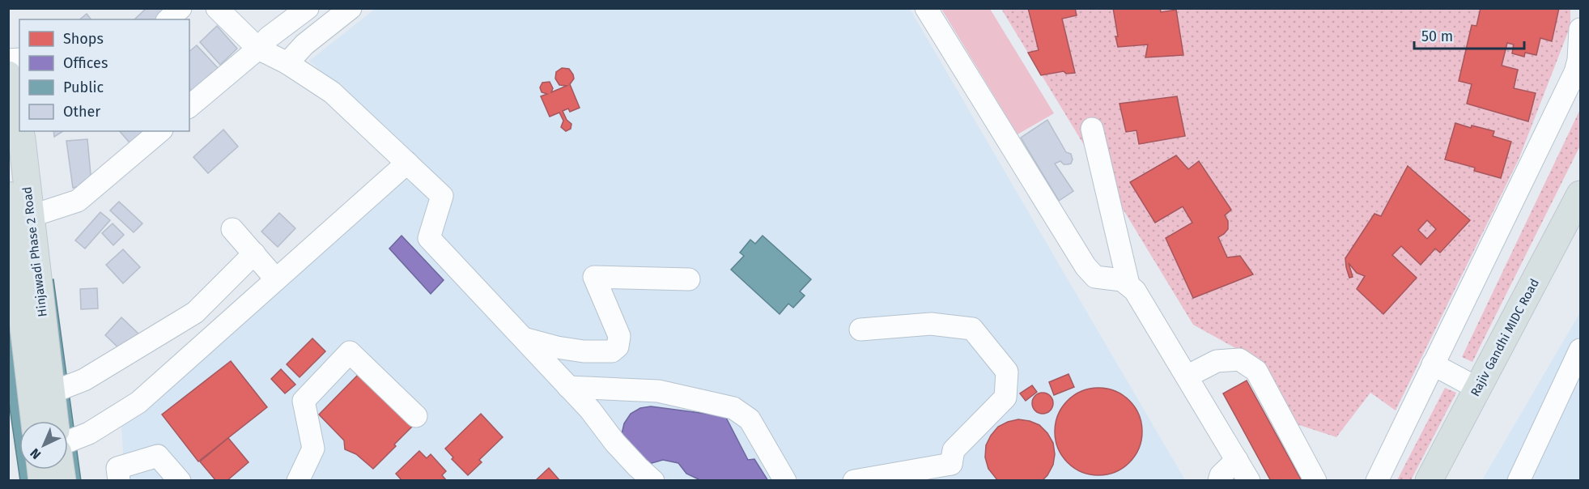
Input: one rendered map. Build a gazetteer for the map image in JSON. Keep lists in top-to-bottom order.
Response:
{
  "streets": {
    "main road": ["Hinjawadi Phase 2 Road", "Rajiv Gandhi MIDC Road"]
  },
  "legend": [
    "Shops",
    "Offices",
    "Public",
    "Other"
  ],
  "scale_bar": "50 m",
  "north": "bottom left"
}
